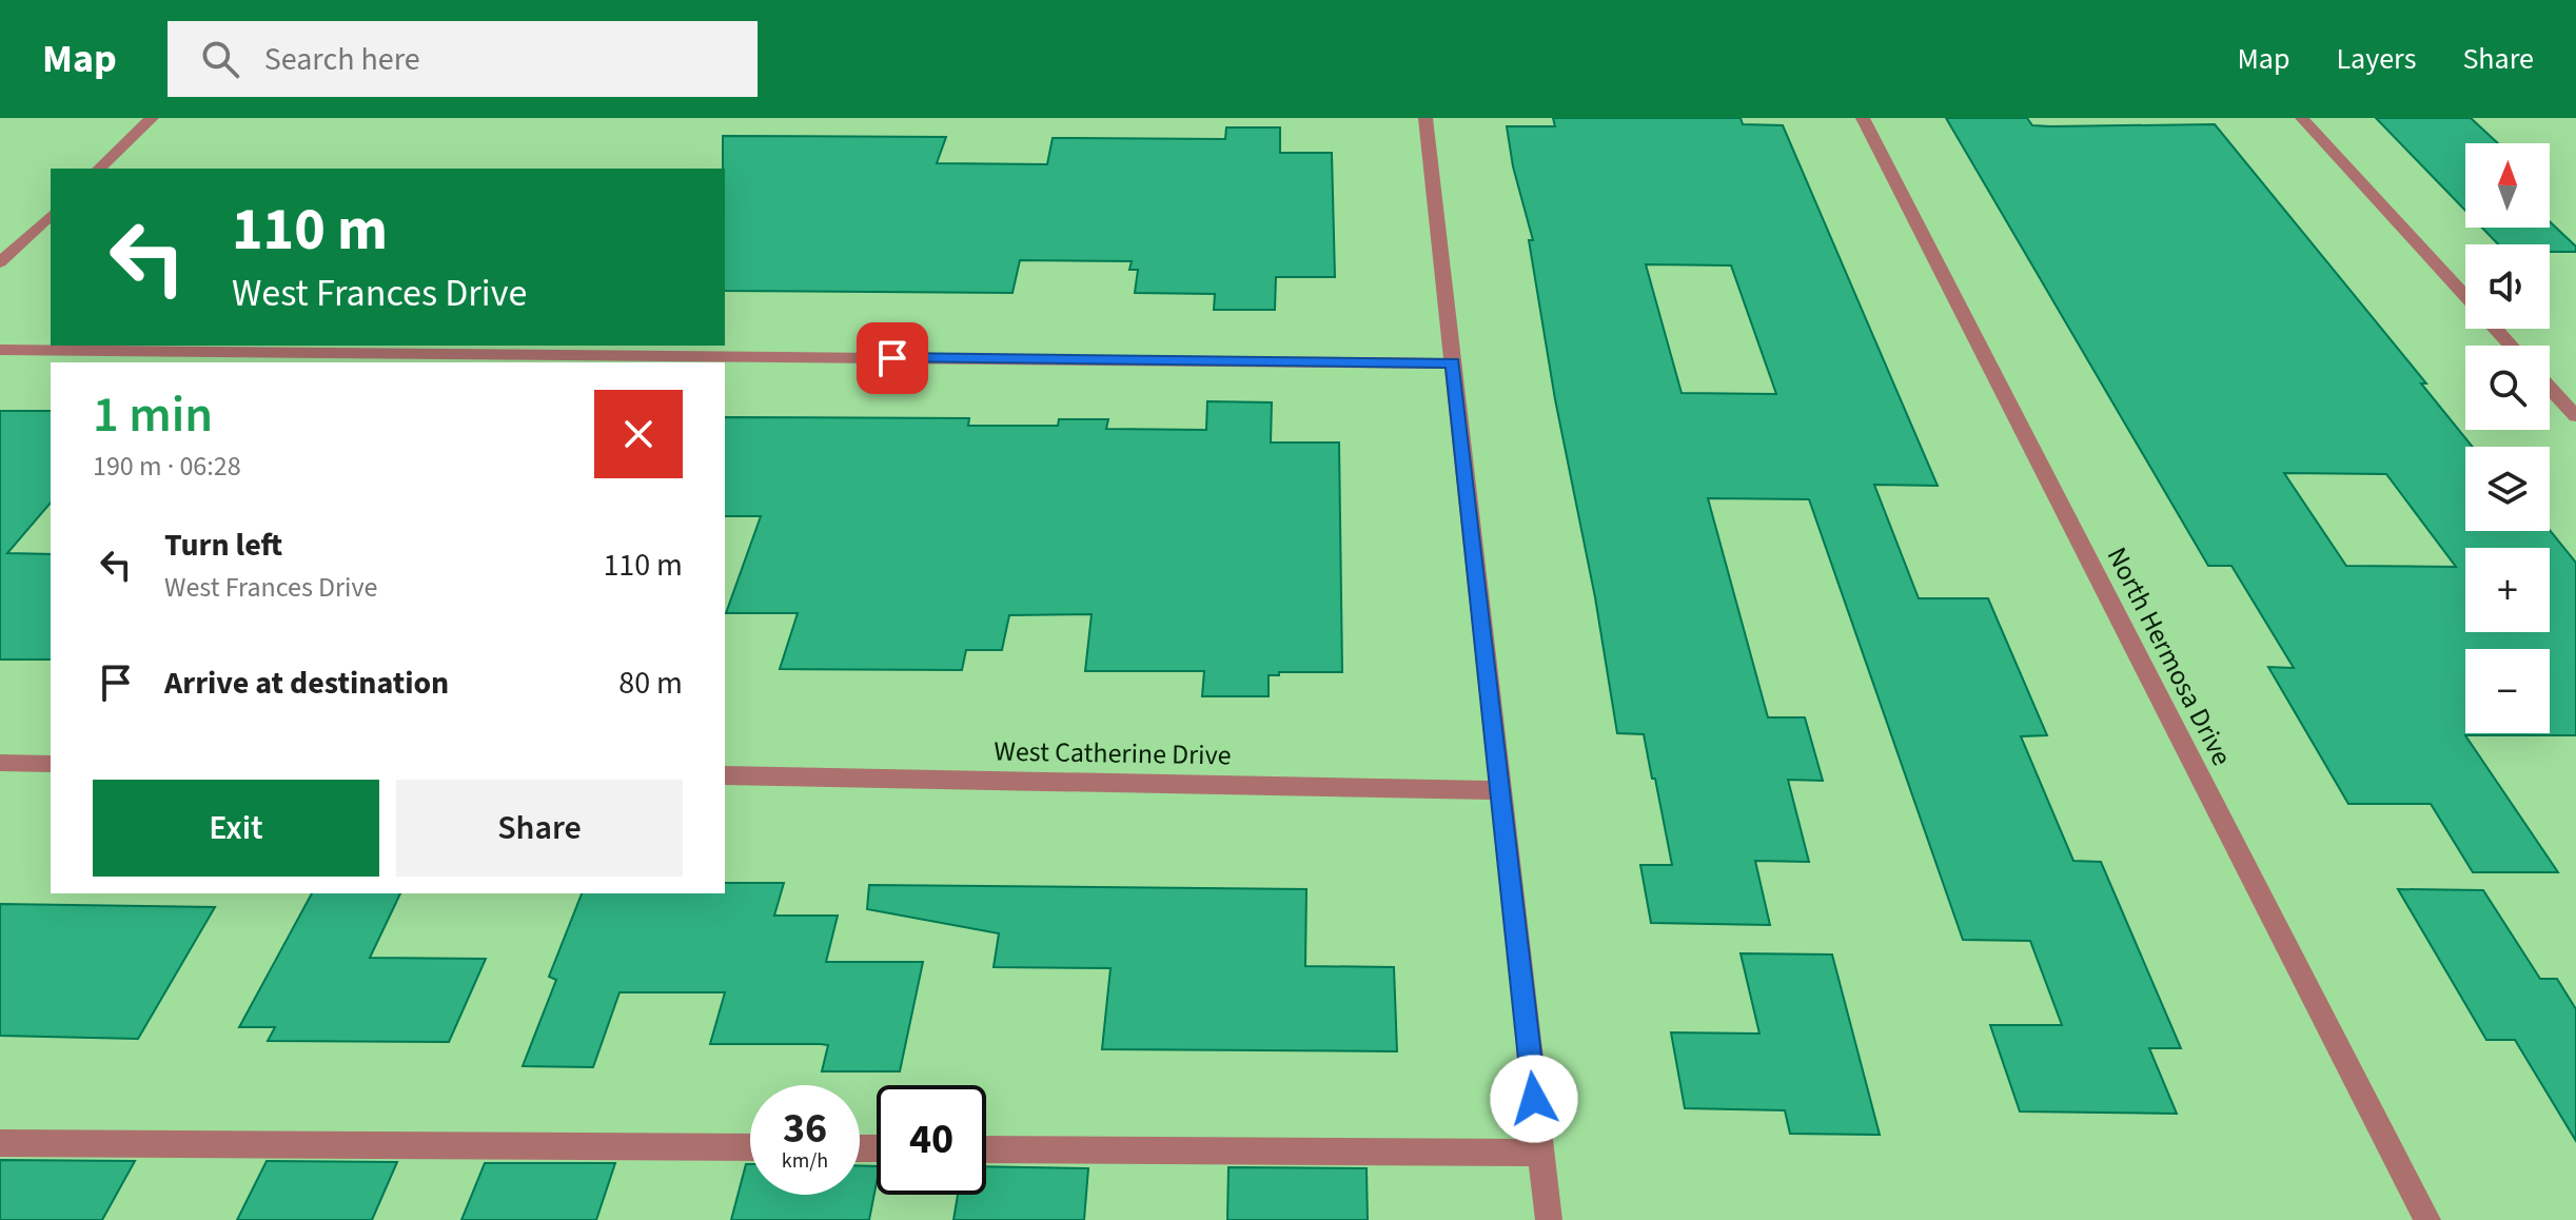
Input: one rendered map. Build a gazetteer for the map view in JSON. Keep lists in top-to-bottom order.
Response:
{
  "streets": {
    "street": ["North Hermosa Drive", "West Catherine Drive"]
  },
  "north": "top",
  "page": {
    "header": "Map",
    "search": "Search here",
    "nav": ["Map", "Layers", "Share"],
    "map_buttons": ["+", "−"],
    "turn": ["110 m", "West Frances Drive"],
    "heading": ["1 min", "190 m · 06:28"],
    "list": [
      {
        "name": "Turn left",
        "note": "West Frances Drive",
        "value": "110 m"
      },
      {
        "name": "Arrive at destination",
        "value": "80 m"
      }
    ],
    "buttons": ["Exit", "Share"],
    "speed": "36 km/h",
    "limit": "40"
  }
}
